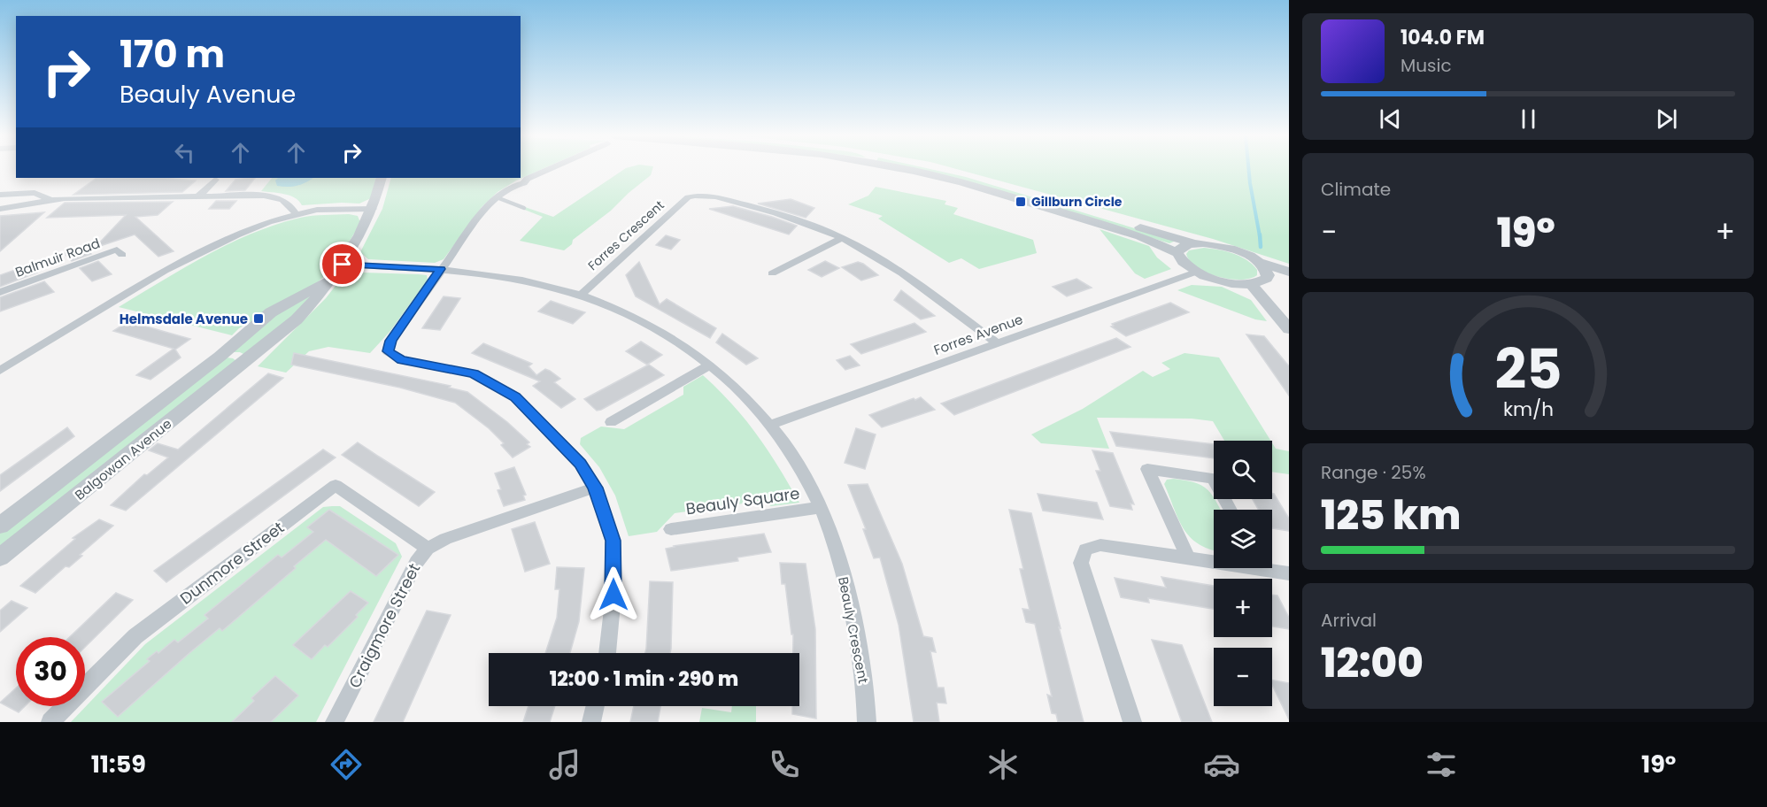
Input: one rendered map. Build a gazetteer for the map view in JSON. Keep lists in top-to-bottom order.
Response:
{
  "streets": {
    "street": [
      "Forres Crescent",
      "Balmuir Road",
      "Forres Avenue",
      "Balgowan Avenue",
      "Beauly Square",
      "Dunmore Street",
      "Craigmore Street",
      "Beauly Crescent"
    ]
  },
  "crossings": [
    ["Forres Crescent", "Forres Avenue"],
    ["Forres Crescent", "Beauly Crescent"],
    ["Forres Avenue", "Beauly Crescent"],
    ["Balgowan Avenue", "Beauly Crescent"],
    ["Beauly Square", "Beauly Crescent"],
    ["Dunmore Street", "Craigmore Street"]
  ],
  "places": {
    "transit": ["Gillburn Circle", "Helmsdale Avenue"]
  },
  "page": {
    "turn": ["170 m", "Beauly Avenue"],
    "song": ["104.0 FM", "Music"],
    "tile": [
      "Climate",
      ["Range · 25%", "125 km"],
      ["Arrival", "12:00"]
    ],
    "heat": ["−", "19°", "+"],
    "map_buttons": ["+", "−"],
    "limit": "30",
    "trip": "12:00 · 1 min · 290 m",
    "tabs": ["11:59", "19°"],
    "gauge": ["25", "km/h"]
  }
}
